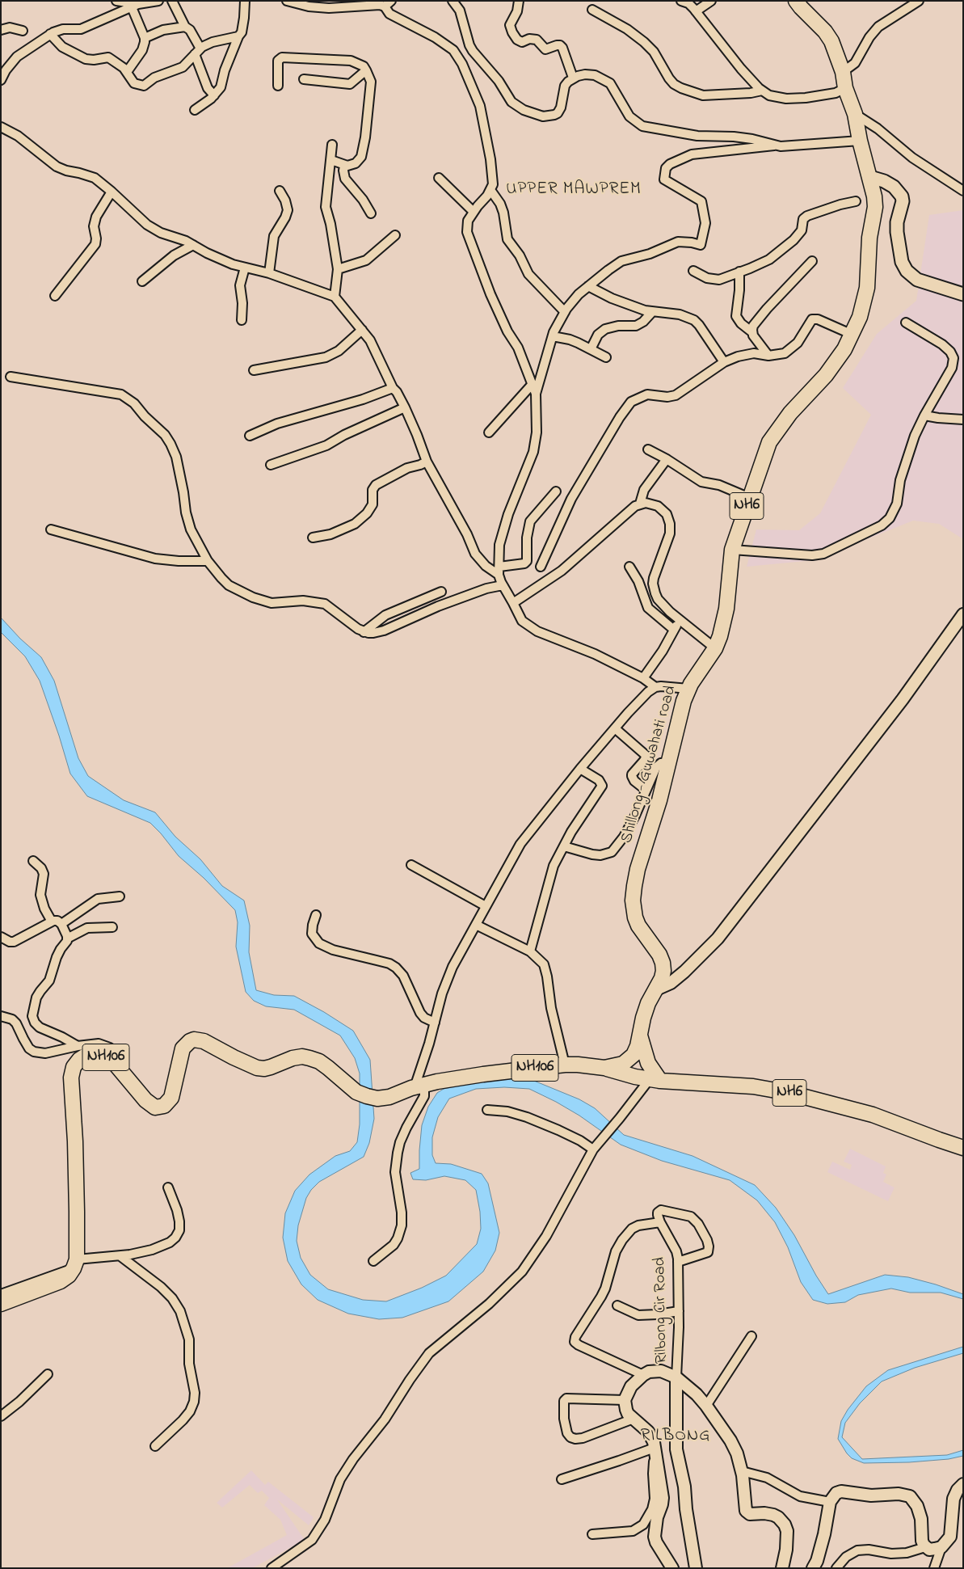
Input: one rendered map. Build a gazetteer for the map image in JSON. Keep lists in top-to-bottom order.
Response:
{
  "streets": {
    "highway": ["NH6", "Shillong - Guwahati road", "NH106"],
    "street": ["Rilbong Cir Road"]
  },
  "crossings": [
    ["NH6", "Shillong - Guwahati road"],
    ["NH6", "NH106"],
    ["Shillong - Guwahati road", "NH106"]
  ],
  "districts": ["UPPER MAWPREM", "RILBONG"]
}
